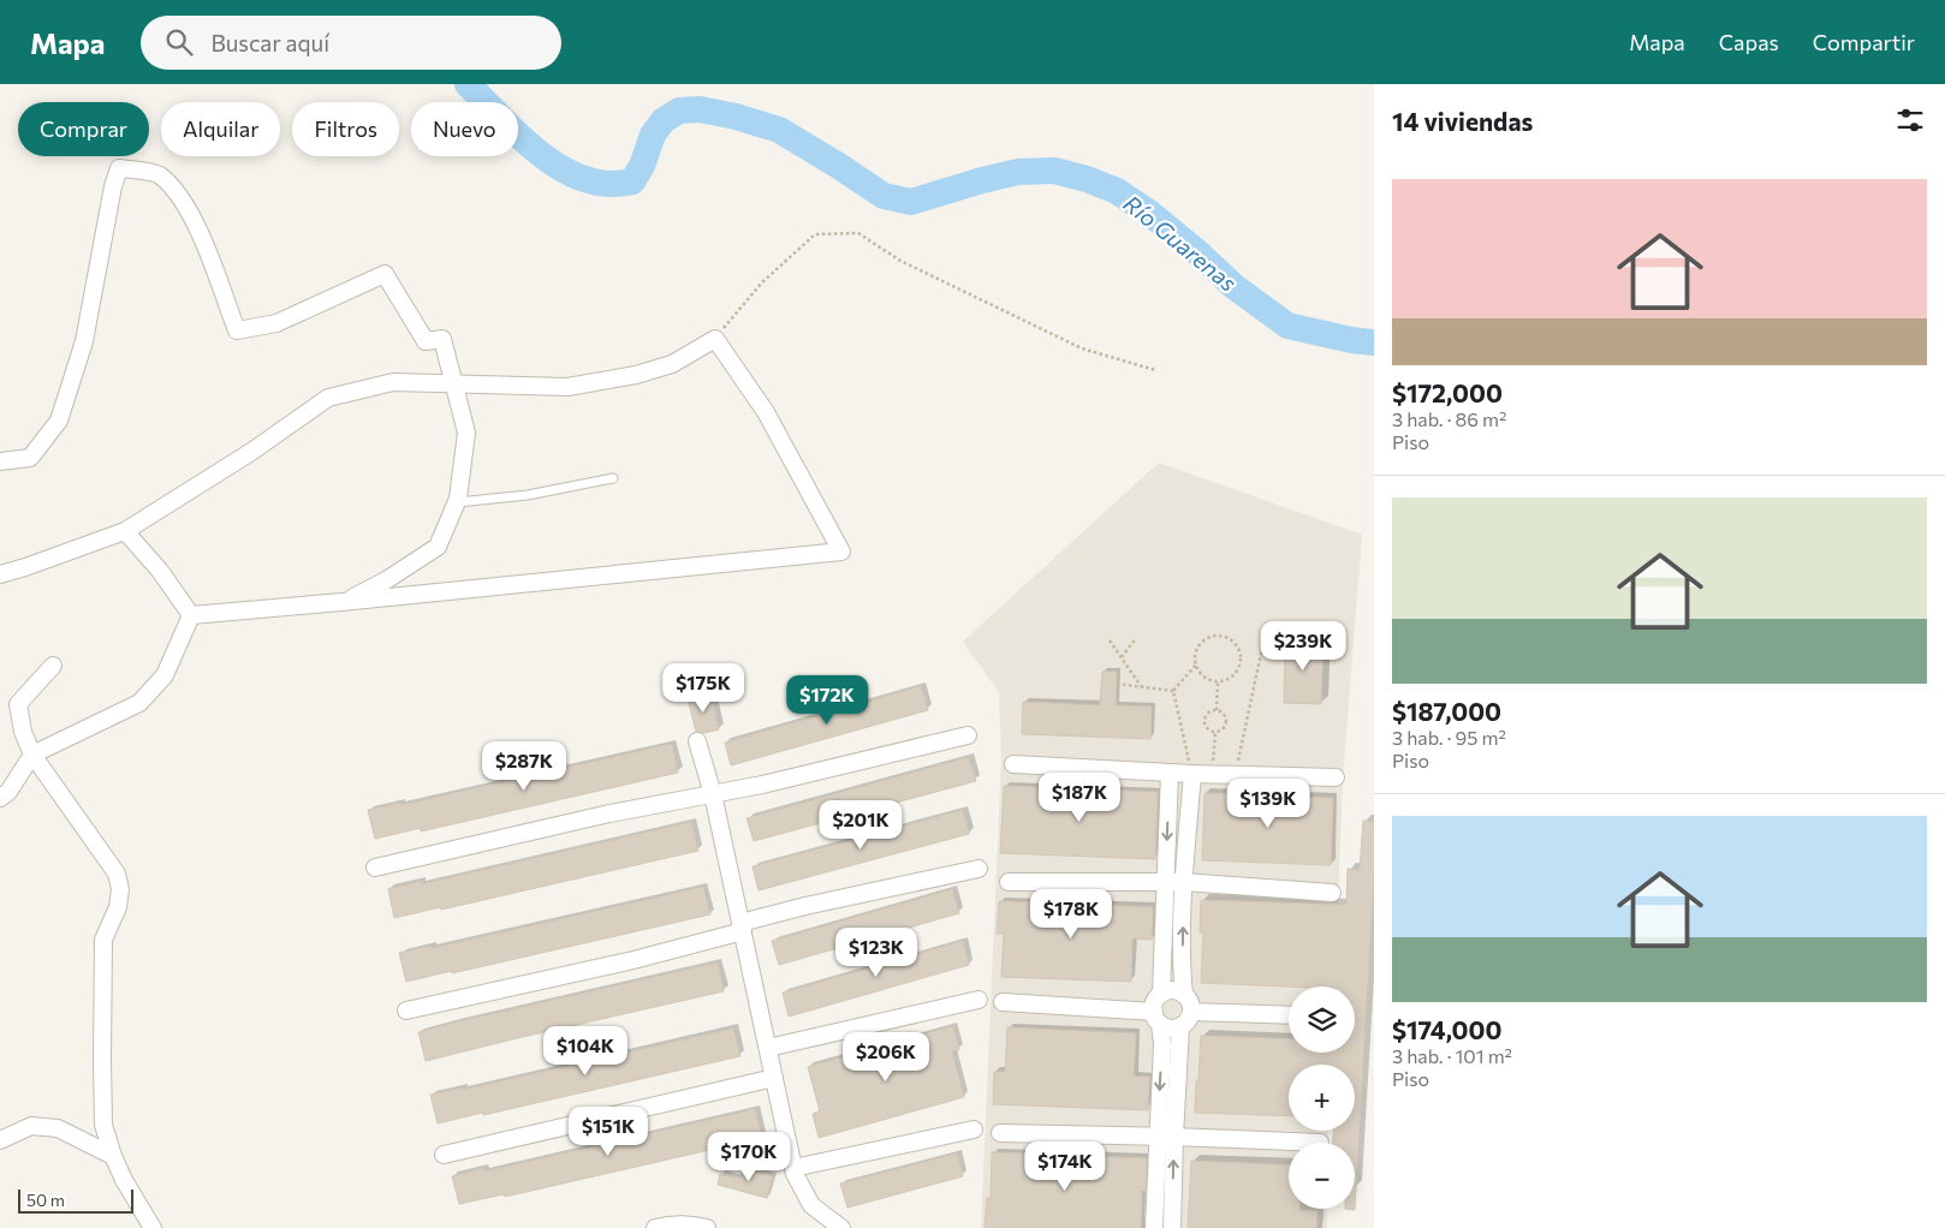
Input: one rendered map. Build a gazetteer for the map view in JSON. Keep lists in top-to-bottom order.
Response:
{
  "water": ["Río Guarenas"],
  "scale_bar": "50 m",
  "page": {
    "header": "Mapa",
    "search": "Buscar aquí",
    "nav": ["Mapa", "Capas", "Compartir"],
    "heading": "14 viviendas",
    "chip": [
      "Comprar",
      "Alquilar",
      "Filtros",
      "Nuevo"
    ],
    "list": [
      {
        "name": "$172,000",
        "note": "3 hab. · 86 m² · Piso"
      },
      {
        "name": "$187,000",
        "note": "3 hab. · 95 m² · Piso"
      },
      {
        "name": "$174,000",
        "note": "3 hab. · 101 m² · Piso"
      }
    ],
    "price": [
      "$239K",
      "$175K",
      "$172K",
      "$287K",
      "$187K",
      "$139K",
      "$201K",
      "$178K",
      "$123K",
      "$104K",
      "$206K",
      "$151K",
      "$170K",
      "$174K"
    ],
    "map_buttons": ["+", "−"],
    "scale": "50 m"
  }
}
